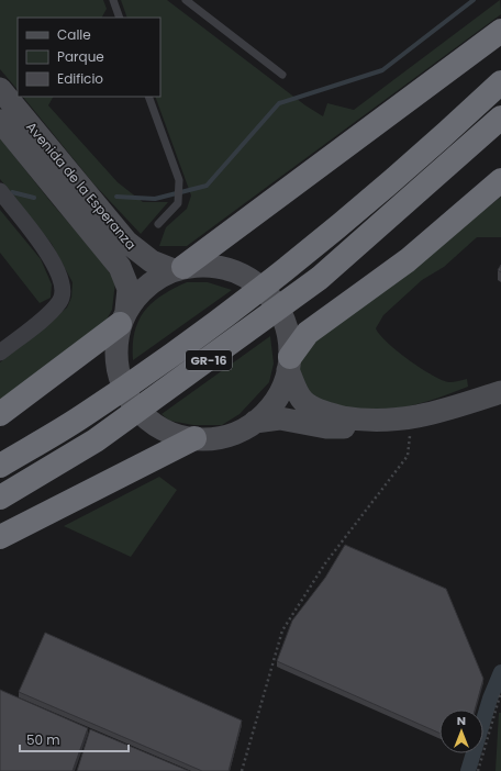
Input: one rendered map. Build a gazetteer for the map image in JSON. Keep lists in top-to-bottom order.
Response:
{
  "streets": {
    "highway": ["GR-16"],
    "main road": ["Avenida de la Esperanza"]
  },
  "legend": ["Calle", "Parque", "Edificio"],
  "scale_bar": "50 m",
  "north": "top"
}
